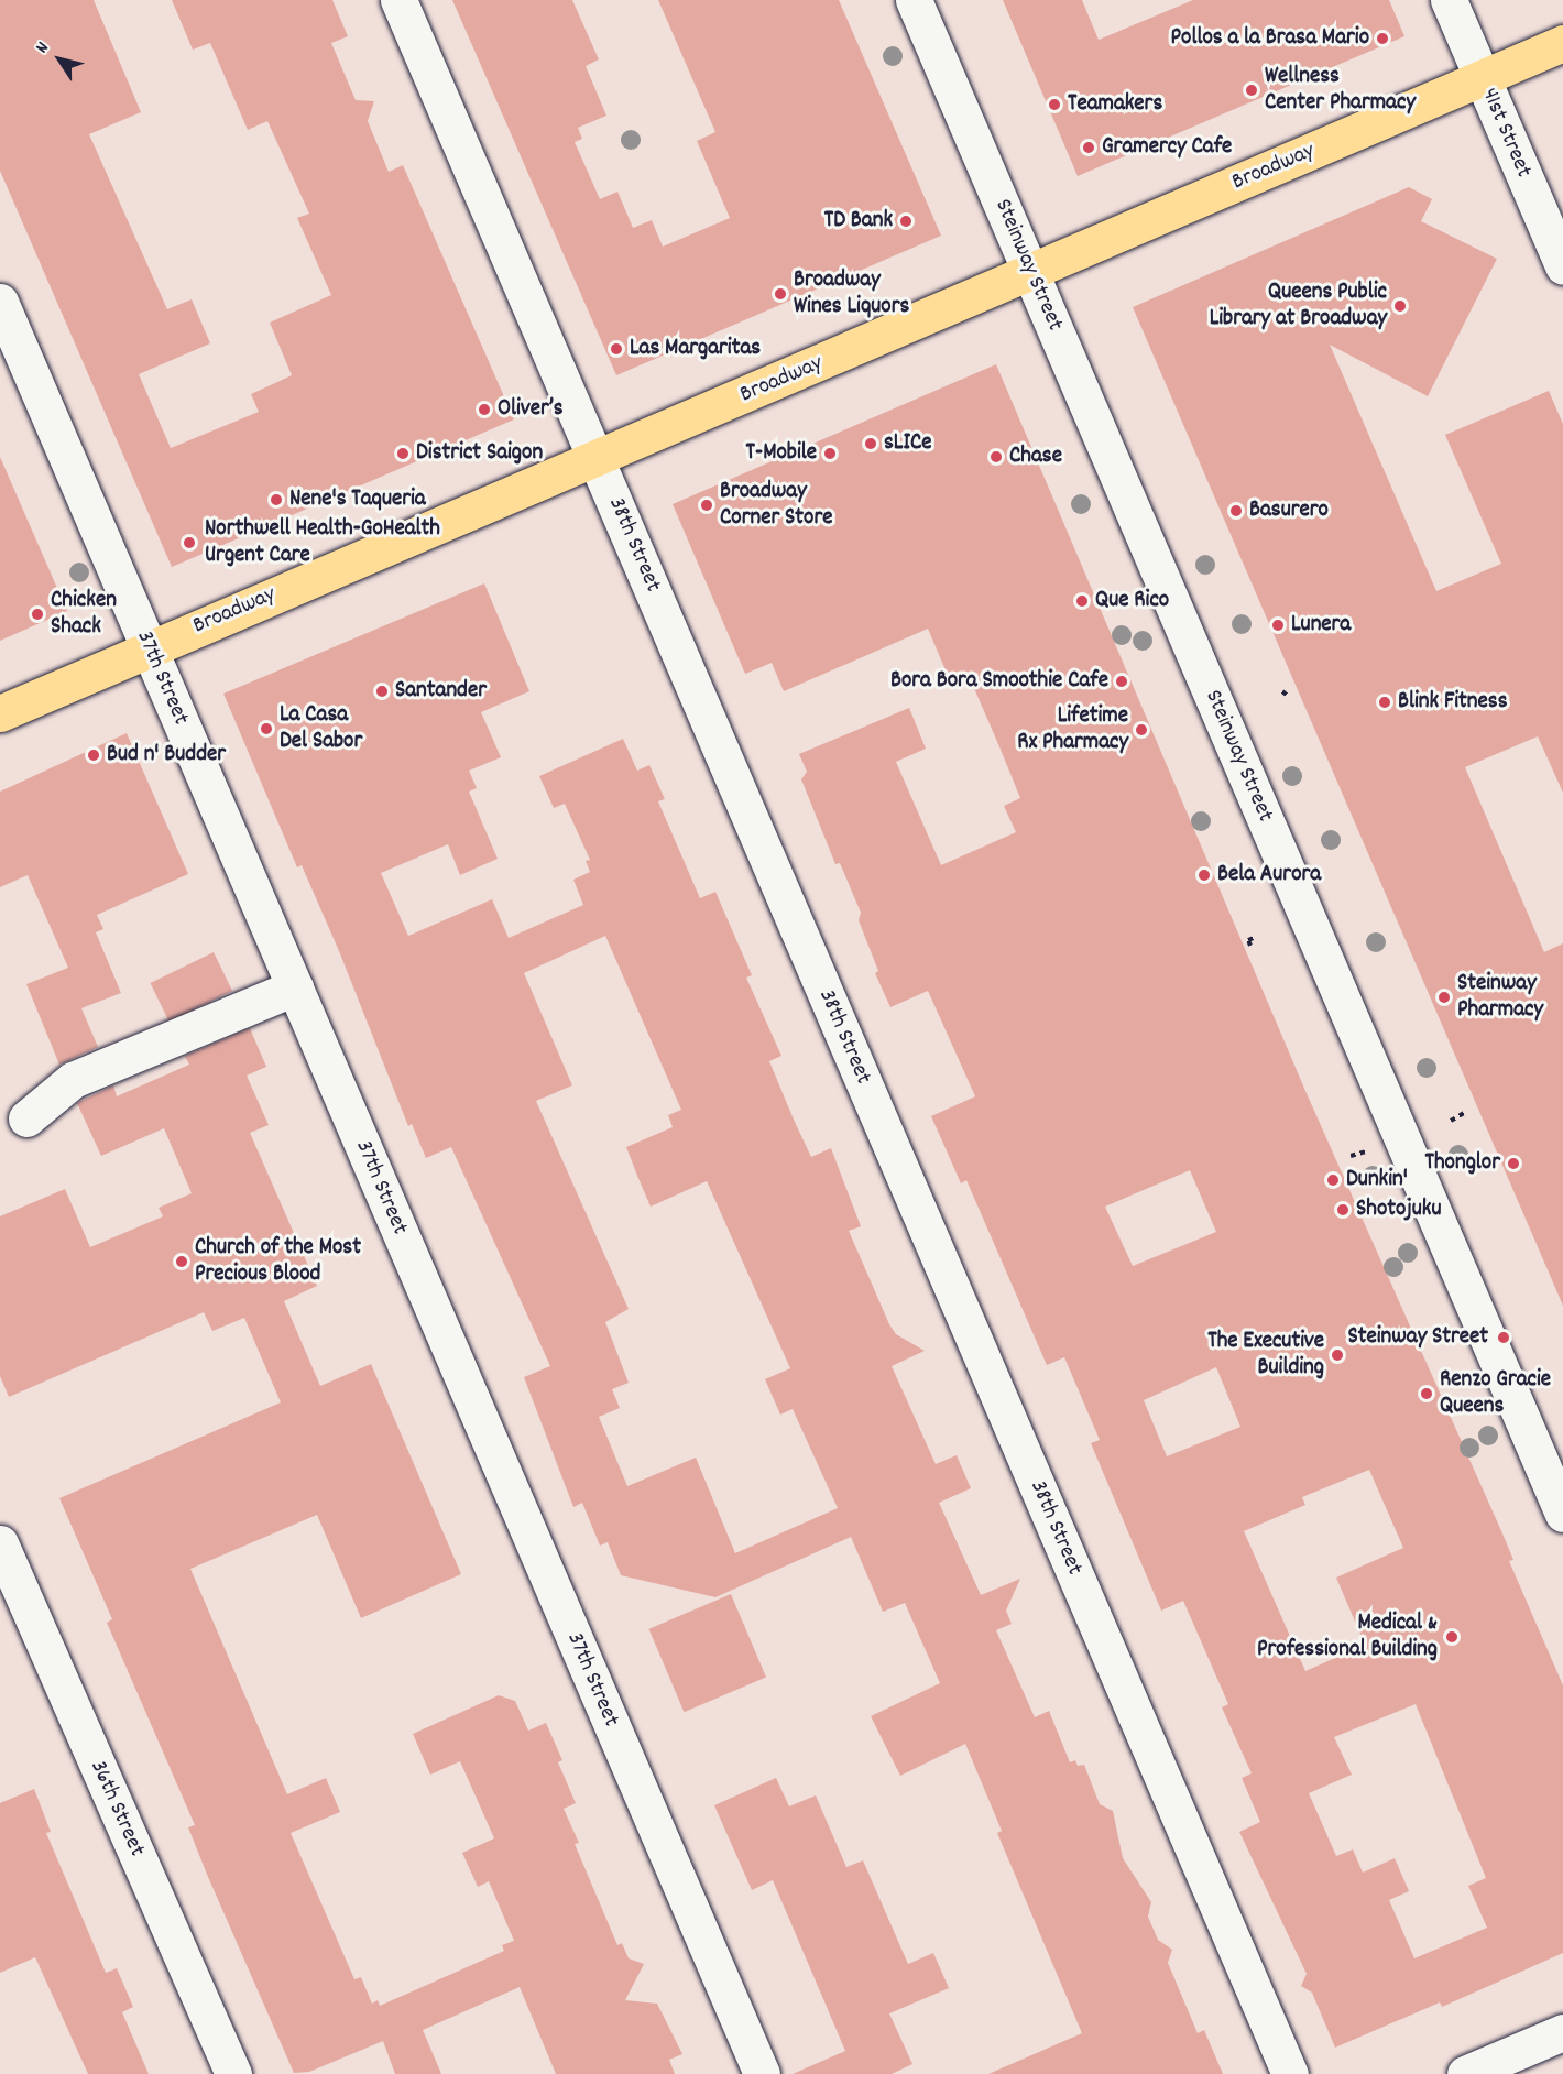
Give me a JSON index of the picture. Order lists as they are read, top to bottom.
{
  "streets": {
    "main road": ["Broadway"],
    "street": [
      "41st Street",
      "Steinway Street",
      "38th Street",
      "37th Street",
      "36th Street"
    ]
  },
  "crossings": [
    ["41st Street", "Broadway"],
    ["Broadway", "Steinway Street"],
    ["Broadway", "38th Street"],
    ["Broadway", "37th Street"]
  ],
  "places": [
    "Pollos a la Brasa Mario",
    "Wellness Center Pharmacy",
    "Teamakers",
    "Gramercy Cafe",
    "TD Bank",
    "Broadway Wines Liquors",
    "Queens Public Library at Broadway",
    "Las Margaritas",
    "Oliver’s",
    "sLICe",
    "District Saigon",
    "T-Mobile",
    "Chase",
    "Nene's Taqueria",
    "Broadway Corner Store",
    "Basurero",
    "Northwell Health-GoHealth Urgent Care",
    "Que Rico",
    "Chicken Shack",
    "Lunera",
    "Bora Bora Smoothie Cafe",
    "Santander",
    "Blink Fitness",
    "La Casa Del Sabor",
    "Lifetime Rx Pharmacy",
    "Bud n' Budder",
    "Bela Aurora",
    "Steinway Pharmacy",
    "Thonglor",
    "Dunkin'",
    "Shotojuku",
    "Church of the Most Precious Blood",
    "Steinway Street",
    "The Executive Building",
    "Renzo Gracie Queens",
    "Medical & Professional Building"
  ],
  "north": "top left"
}
